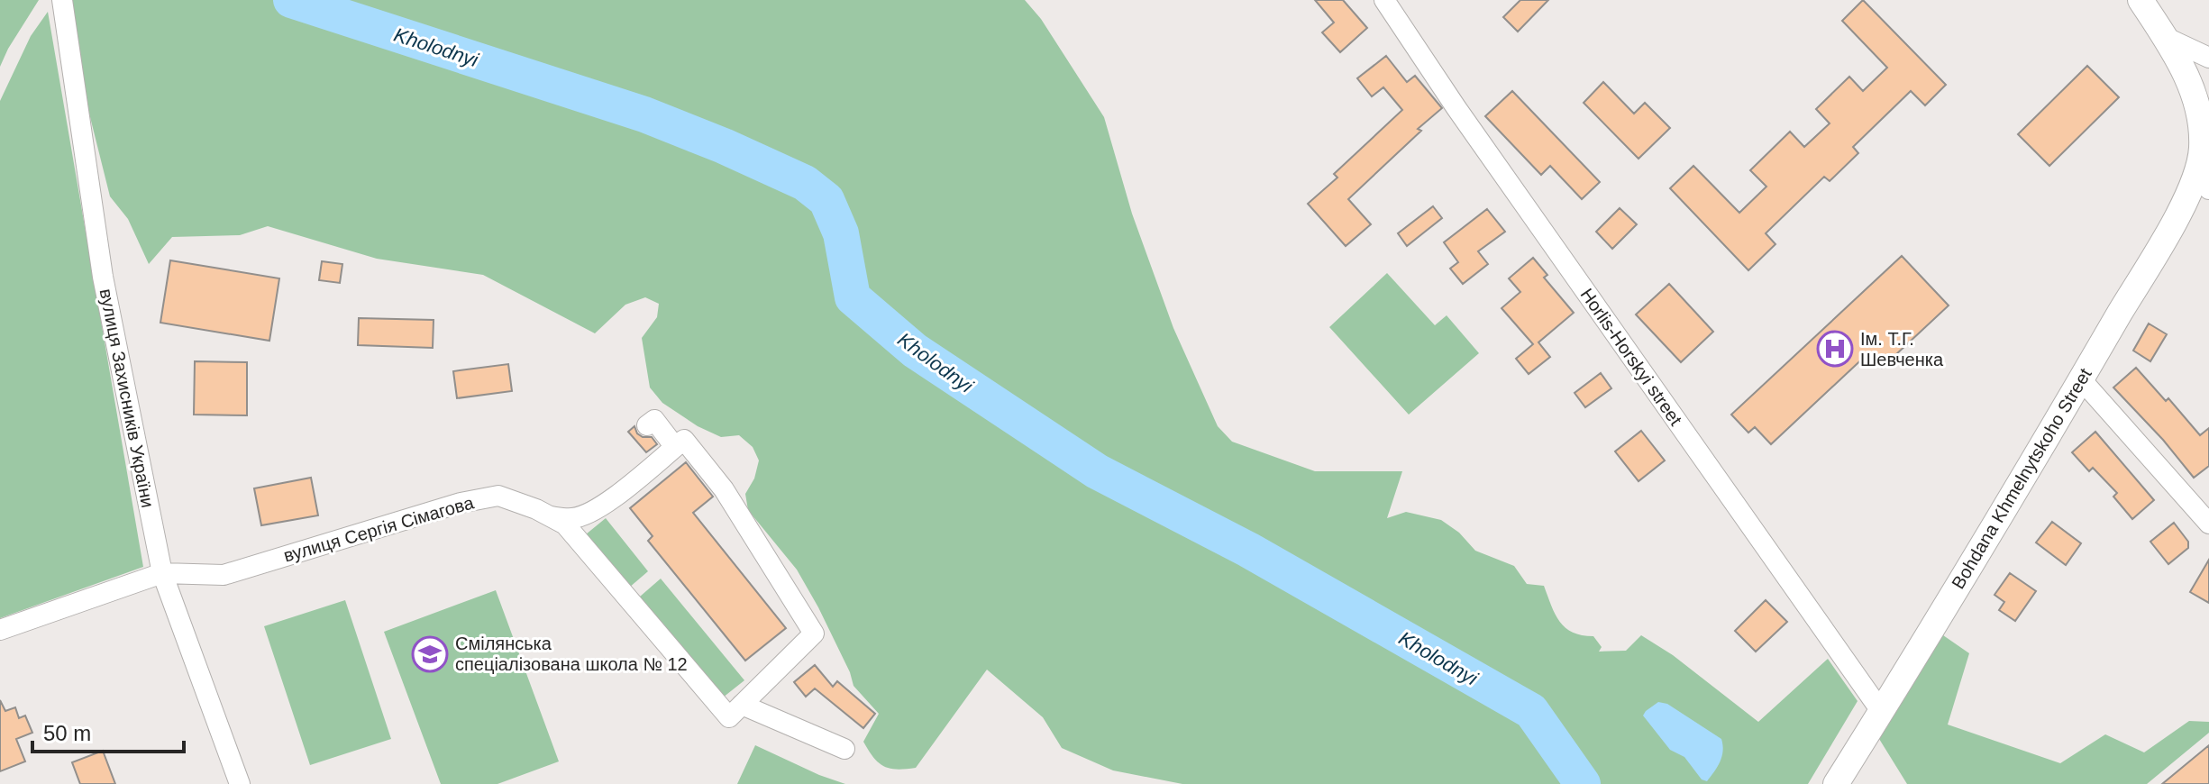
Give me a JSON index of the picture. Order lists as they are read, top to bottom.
{
  "streets": {
    "main road": ["Bohdana Khmelnytskoho Street"],
    "street": ["Horlis-Horskyi street", "вулиця Захисників України", "вулиця Сергія Сімагова"]
  },
  "crossings": [
    ["Horlis-Horskyi street", "Bohdana Khmelnytskoho Street"],
    ["вулиця Захисників України", "вулиця Сергія Сімагова"]
  ],
  "water": ["Kholodnyi"],
  "places": {
    "hospital": ["Ім. Т.Г. Шевченка"],
    "school or university": ["Смілянська спеціалізована школа № 12"]
  },
  "scale_bar": "50 m"
}
